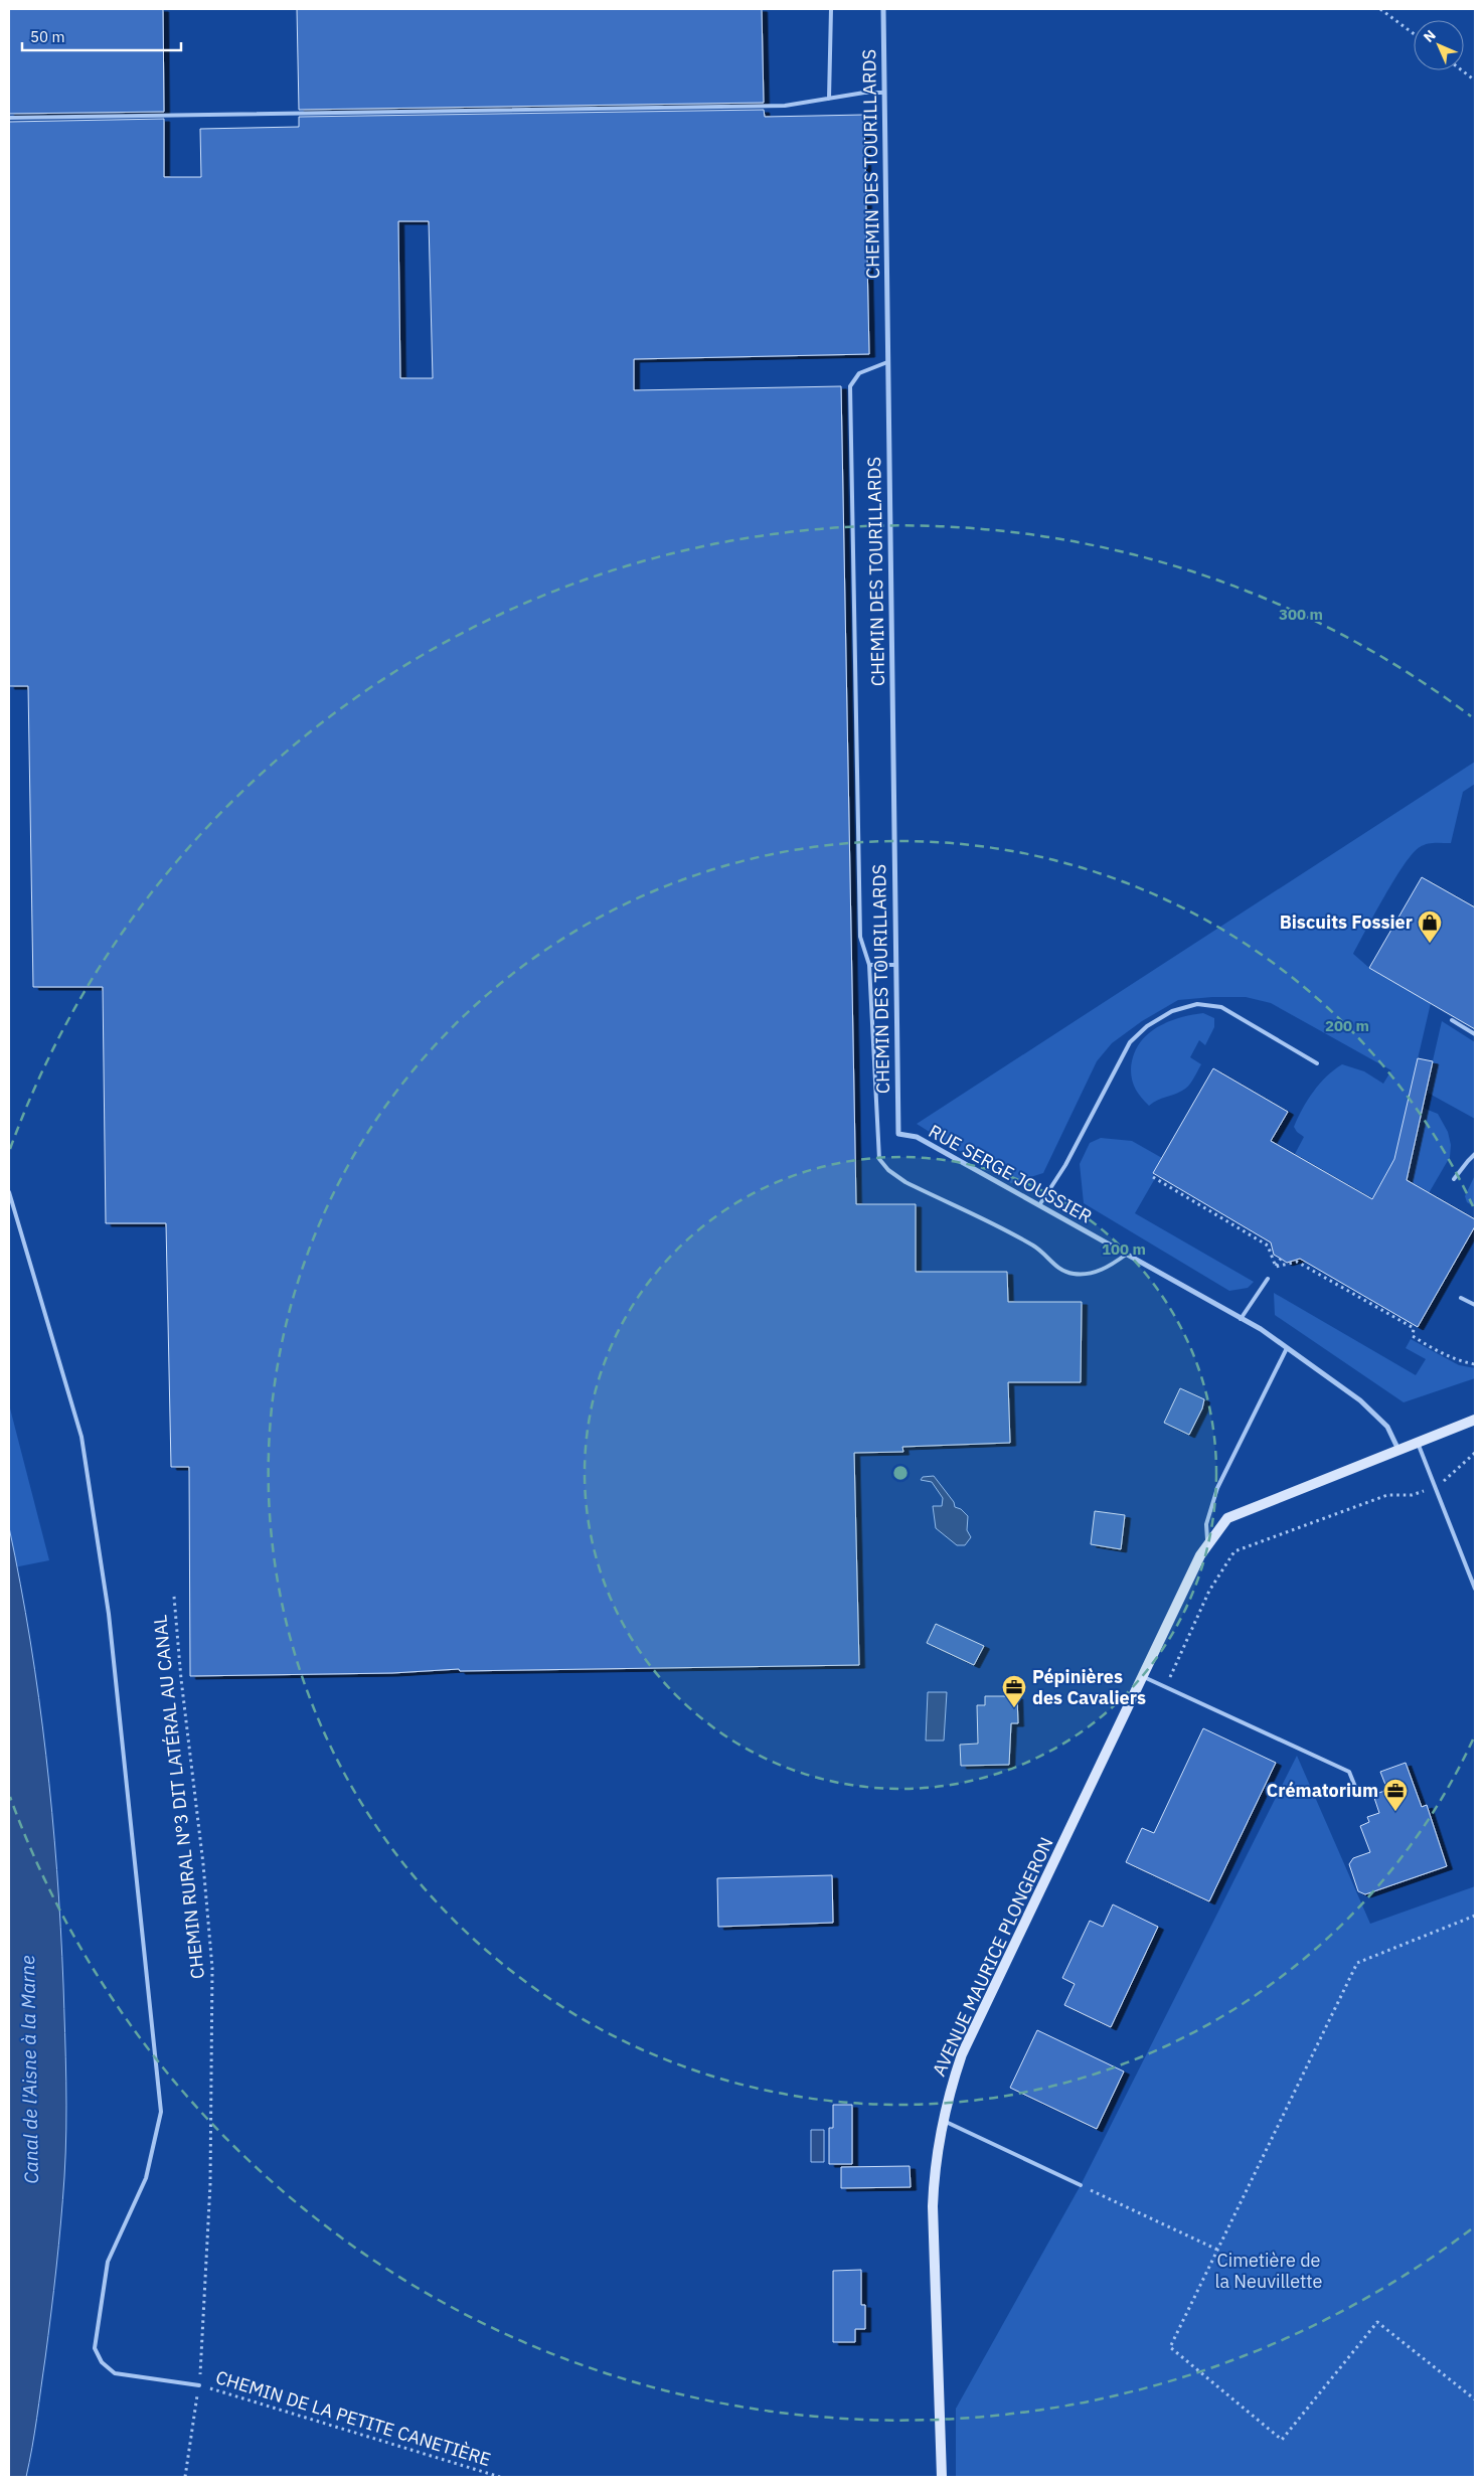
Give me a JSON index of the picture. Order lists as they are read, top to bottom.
{
  "streets": {
    "street": ["CHEMIN DES TOURILLARDS", "RUE SERGE JOUSSIER", "AVENUE MAURICE PLONGERON"],
    "path": ["CHEMIN RURAL N°3 DIT LATÉRAL AU CANAL", "CHEMIN DE LA PETITE CANETIÈRE"]
  },
  "crossings": [
    ["CHEMIN DES TOURILLARDS", "RUE SERGE JOUSSIER"],
    ["RUE SERGE JOUSSIER", "AVENUE MAURICE PLONGERON"],
    ["CHEMIN RURAL N°3 DIT LATÉRAL AU CANAL", "CHEMIN DE LA PETITE CANETIÈRE"]
  ],
  "water": ["Canal de l'Aisne à la Marne"],
  "parks": ["Cimetière de la Neuvillette"],
  "places": {
    "shop": ["Biscuits Fossier"],
    "office": ["Pépinières des Cavaliers", "Crématorium"]
  },
  "scale_bar": "50 m",
  "north": "top left",
  "rings": ["300 m", "200 m", "100 m"]
}
